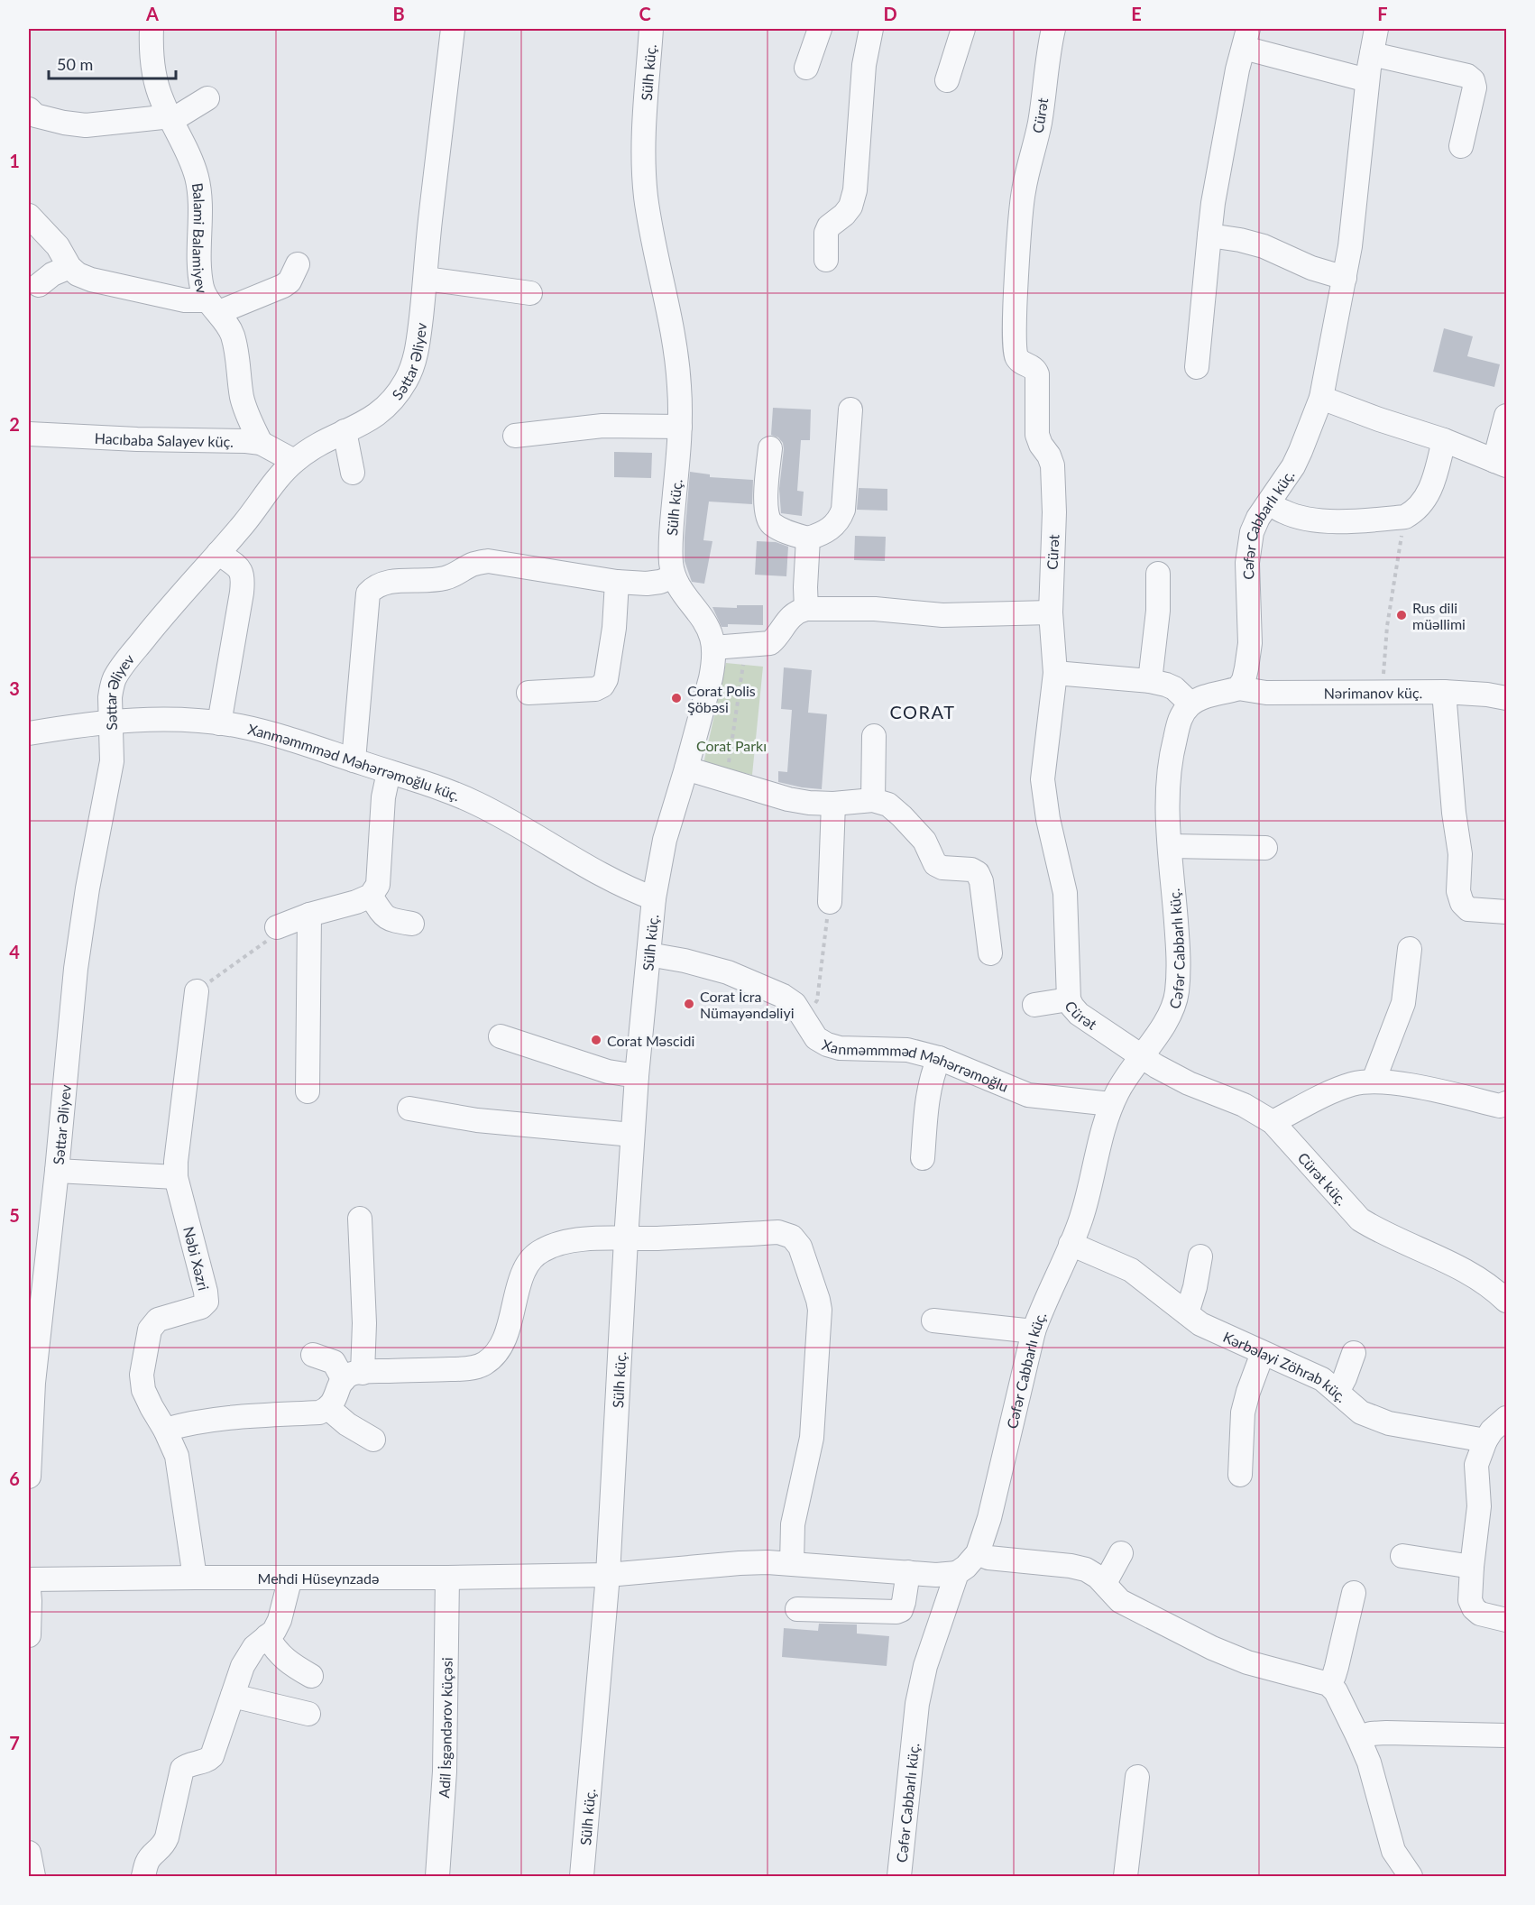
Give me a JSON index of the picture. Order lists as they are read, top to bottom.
{
  "streets": {
    "street": [
      "Sülh küç.",
      "Cürət",
      "Balami Balamiyev",
      "Səttar Əliyev",
      "Hacıbaba Salayev küç.",
      "Cəfər Cabbarlı küç.",
      "Nərimanov küç.",
      "Xanməmmməd Məhərrəmoğlu küç.",
      "Xanməmmməd Məhərrəmoğlu",
      "Cürət küç.",
      "Nəbi Xəzri",
      "Kərbəlayi Zöhrab küç.",
      "Mehdi Hüseynzadə",
      "Adil İsgəndərov küçəsi"
    ]
  },
  "crossings": [
    ["Sülh küç.", "Xanməmmməd Məhərrəmoğlu küç."],
    ["Sülh küç.", "Xanməmmməd Məhərrəmoğlu"],
    ["Sülh küç.", "Mehdi Hüseynzadə"],
    ["Cürət", "Cəfər Cabbarlı küç."],
    ["Cürət", "Cürət küç."],
    ["Balami Balamiyev", "Hacıbaba Salayev küç."],
    ["Səttar Əliyev", "Hacıbaba Salayev küç."],
    ["Səttar Əliyev", "Xanməmmməd Məhərrəmoğlu küç."],
    ["Cəfər Cabbarlı küç.", "Nərimanov küç."],
    ["Cəfər Cabbarlı küç.", "Xanməmmməd Məhərrəmoğlu"],
    ["Cəfər Cabbarlı küç.", "Cürət küç."],
    ["Cəfər Cabbarlı küç.", "Kərbəlayi Zöhrab küç."],
    ["Cəfər Cabbarlı küç.", "Mehdi Hüseynzadə"],
    ["Nəbi Xəzri", "Mehdi Hüseynzadə"],
    ["Mehdi Hüseynzadə", "Adil İsgəndərov küçəsi"]
  ],
  "districts": ["CORAT"],
  "parks": ["Corat Parkı"],
  "places": [
    "Rus dili müəllimi",
    "Corat Polis Şöbəsi",
    "Corat İcra Nümayəndəliyi",
    "Corat Məscidi"
  ],
  "scale_bar": "50 m",
  "grid": {
    "columns": [
      "A",
      "B",
      "C",
      "D",
      "E",
      "F"
    ],
    "rows": [
      "1",
      "2",
      "3",
      "4",
      "5",
      "6",
      "7"
    ]
  }
}
